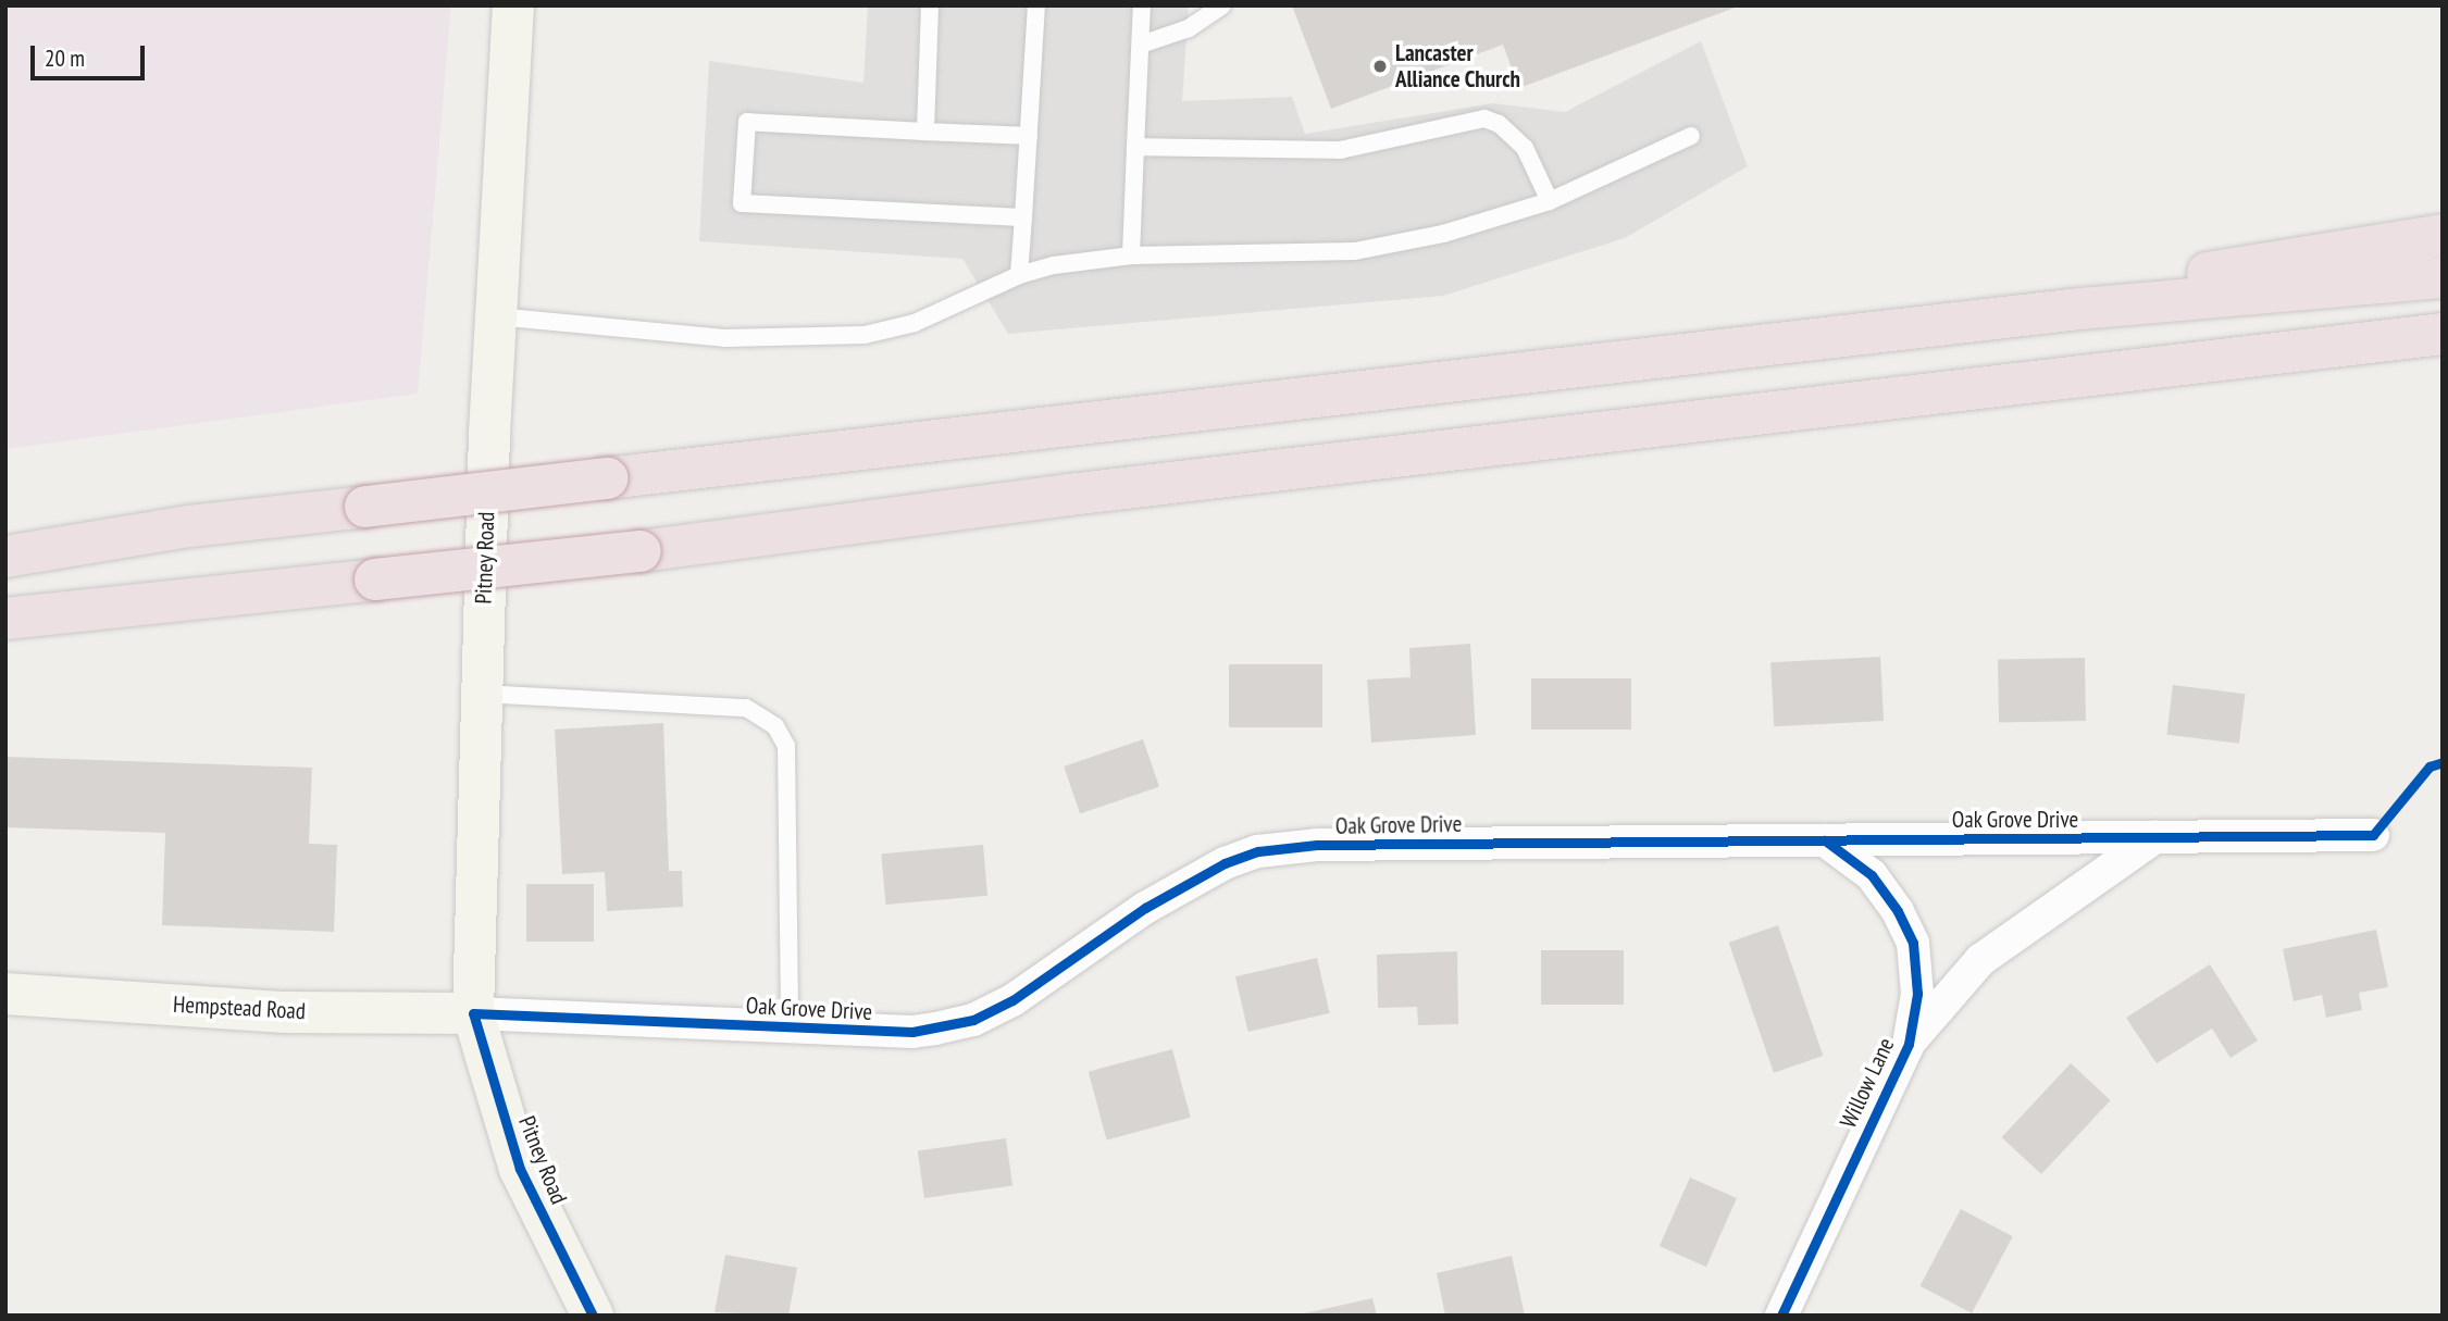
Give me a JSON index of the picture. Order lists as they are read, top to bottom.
{
  "streets": {
    "main road": ["Pitney Road", "Hempstead Road"],
    "street": ["Oak Grove Drive", "Willow Lane"]
  },
  "crossings": [
    ["Pitney Road", "Oak Grove Drive"],
    ["Pitney Road", "Hempstead Road"],
    ["Oak Grove Drive", "Hempstead Road"],
    ["Oak Grove Drive", "Willow Lane"]
  ],
  "places": ["Lancaster Alliance Church"],
  "scale_bar": "20 m"
}
